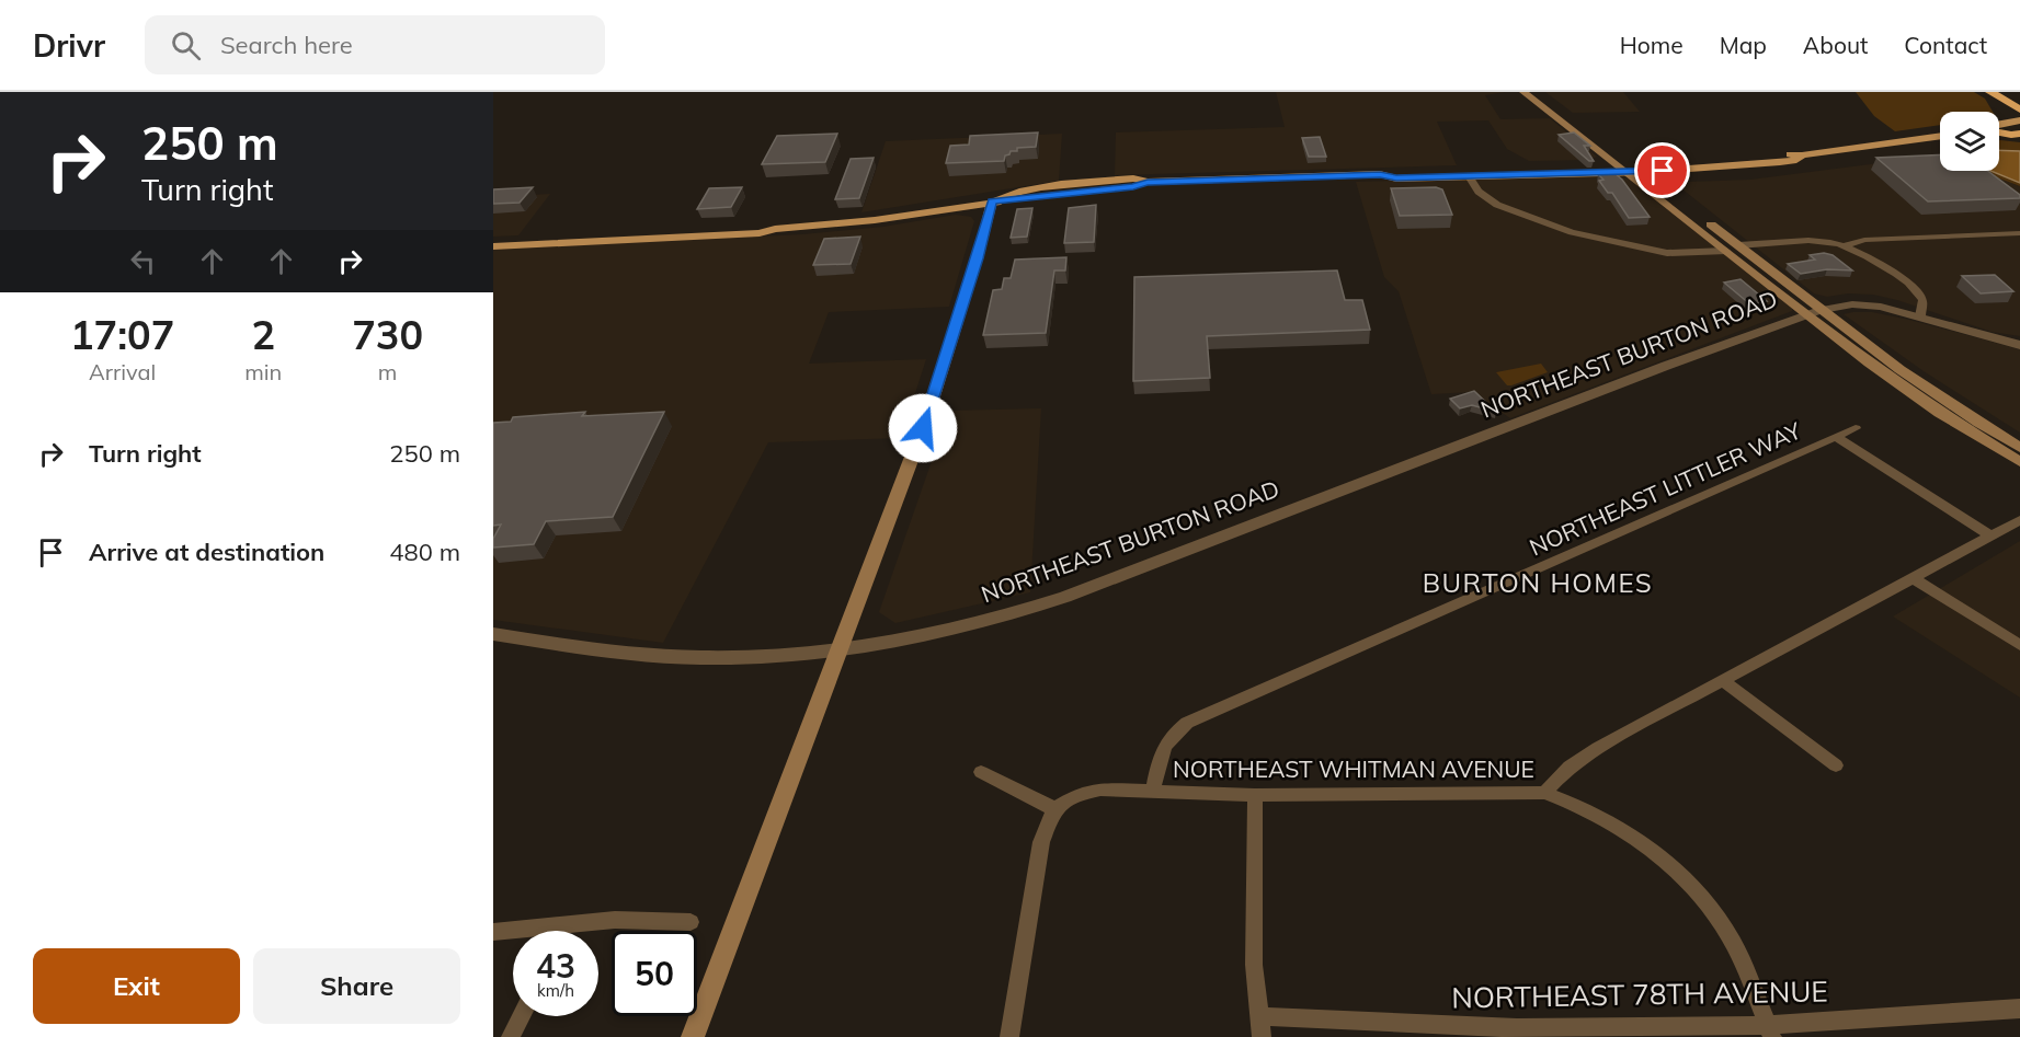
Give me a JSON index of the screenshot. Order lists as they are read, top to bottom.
{
  "streets": {
    "street": [
      "NORTHEAST BURTON ROAD",
      "NORTHEAST LITTLER WAY",
      "NORTHEAST WHITMAN AVENUE",
      "NORTHEAST 78TH AVENUE"
    ]
  },
  "crossings": [
    ["NORTHEAST LITTLER WAY", "NORTHEAST WHITMAN AVENUE"]
  ],
  "districts": ["BURTON HOMES"],
  "page": {
    "header": "Drivr",
    "search": "Search here",
    "nav": [
      "Home",
      "Map",
      "About",
      "Contact"
    ],
    "turn": ["250 m", "Turn right"],
    "eta": [
      "17:07",
      "Arrival",
      "2",
      "min",
      "730",
      "m"
    ],
    "list": [
      {
        "name": "Turn right",
        "value": "250 m"
      },
      {
        "name": "Arrive at destination",
        "value": "480 m"
      }
    ],
    "speed": "43 km/h",
    "limit": "50",
    "buttons": ["Exit", "Share"]
  }
}
